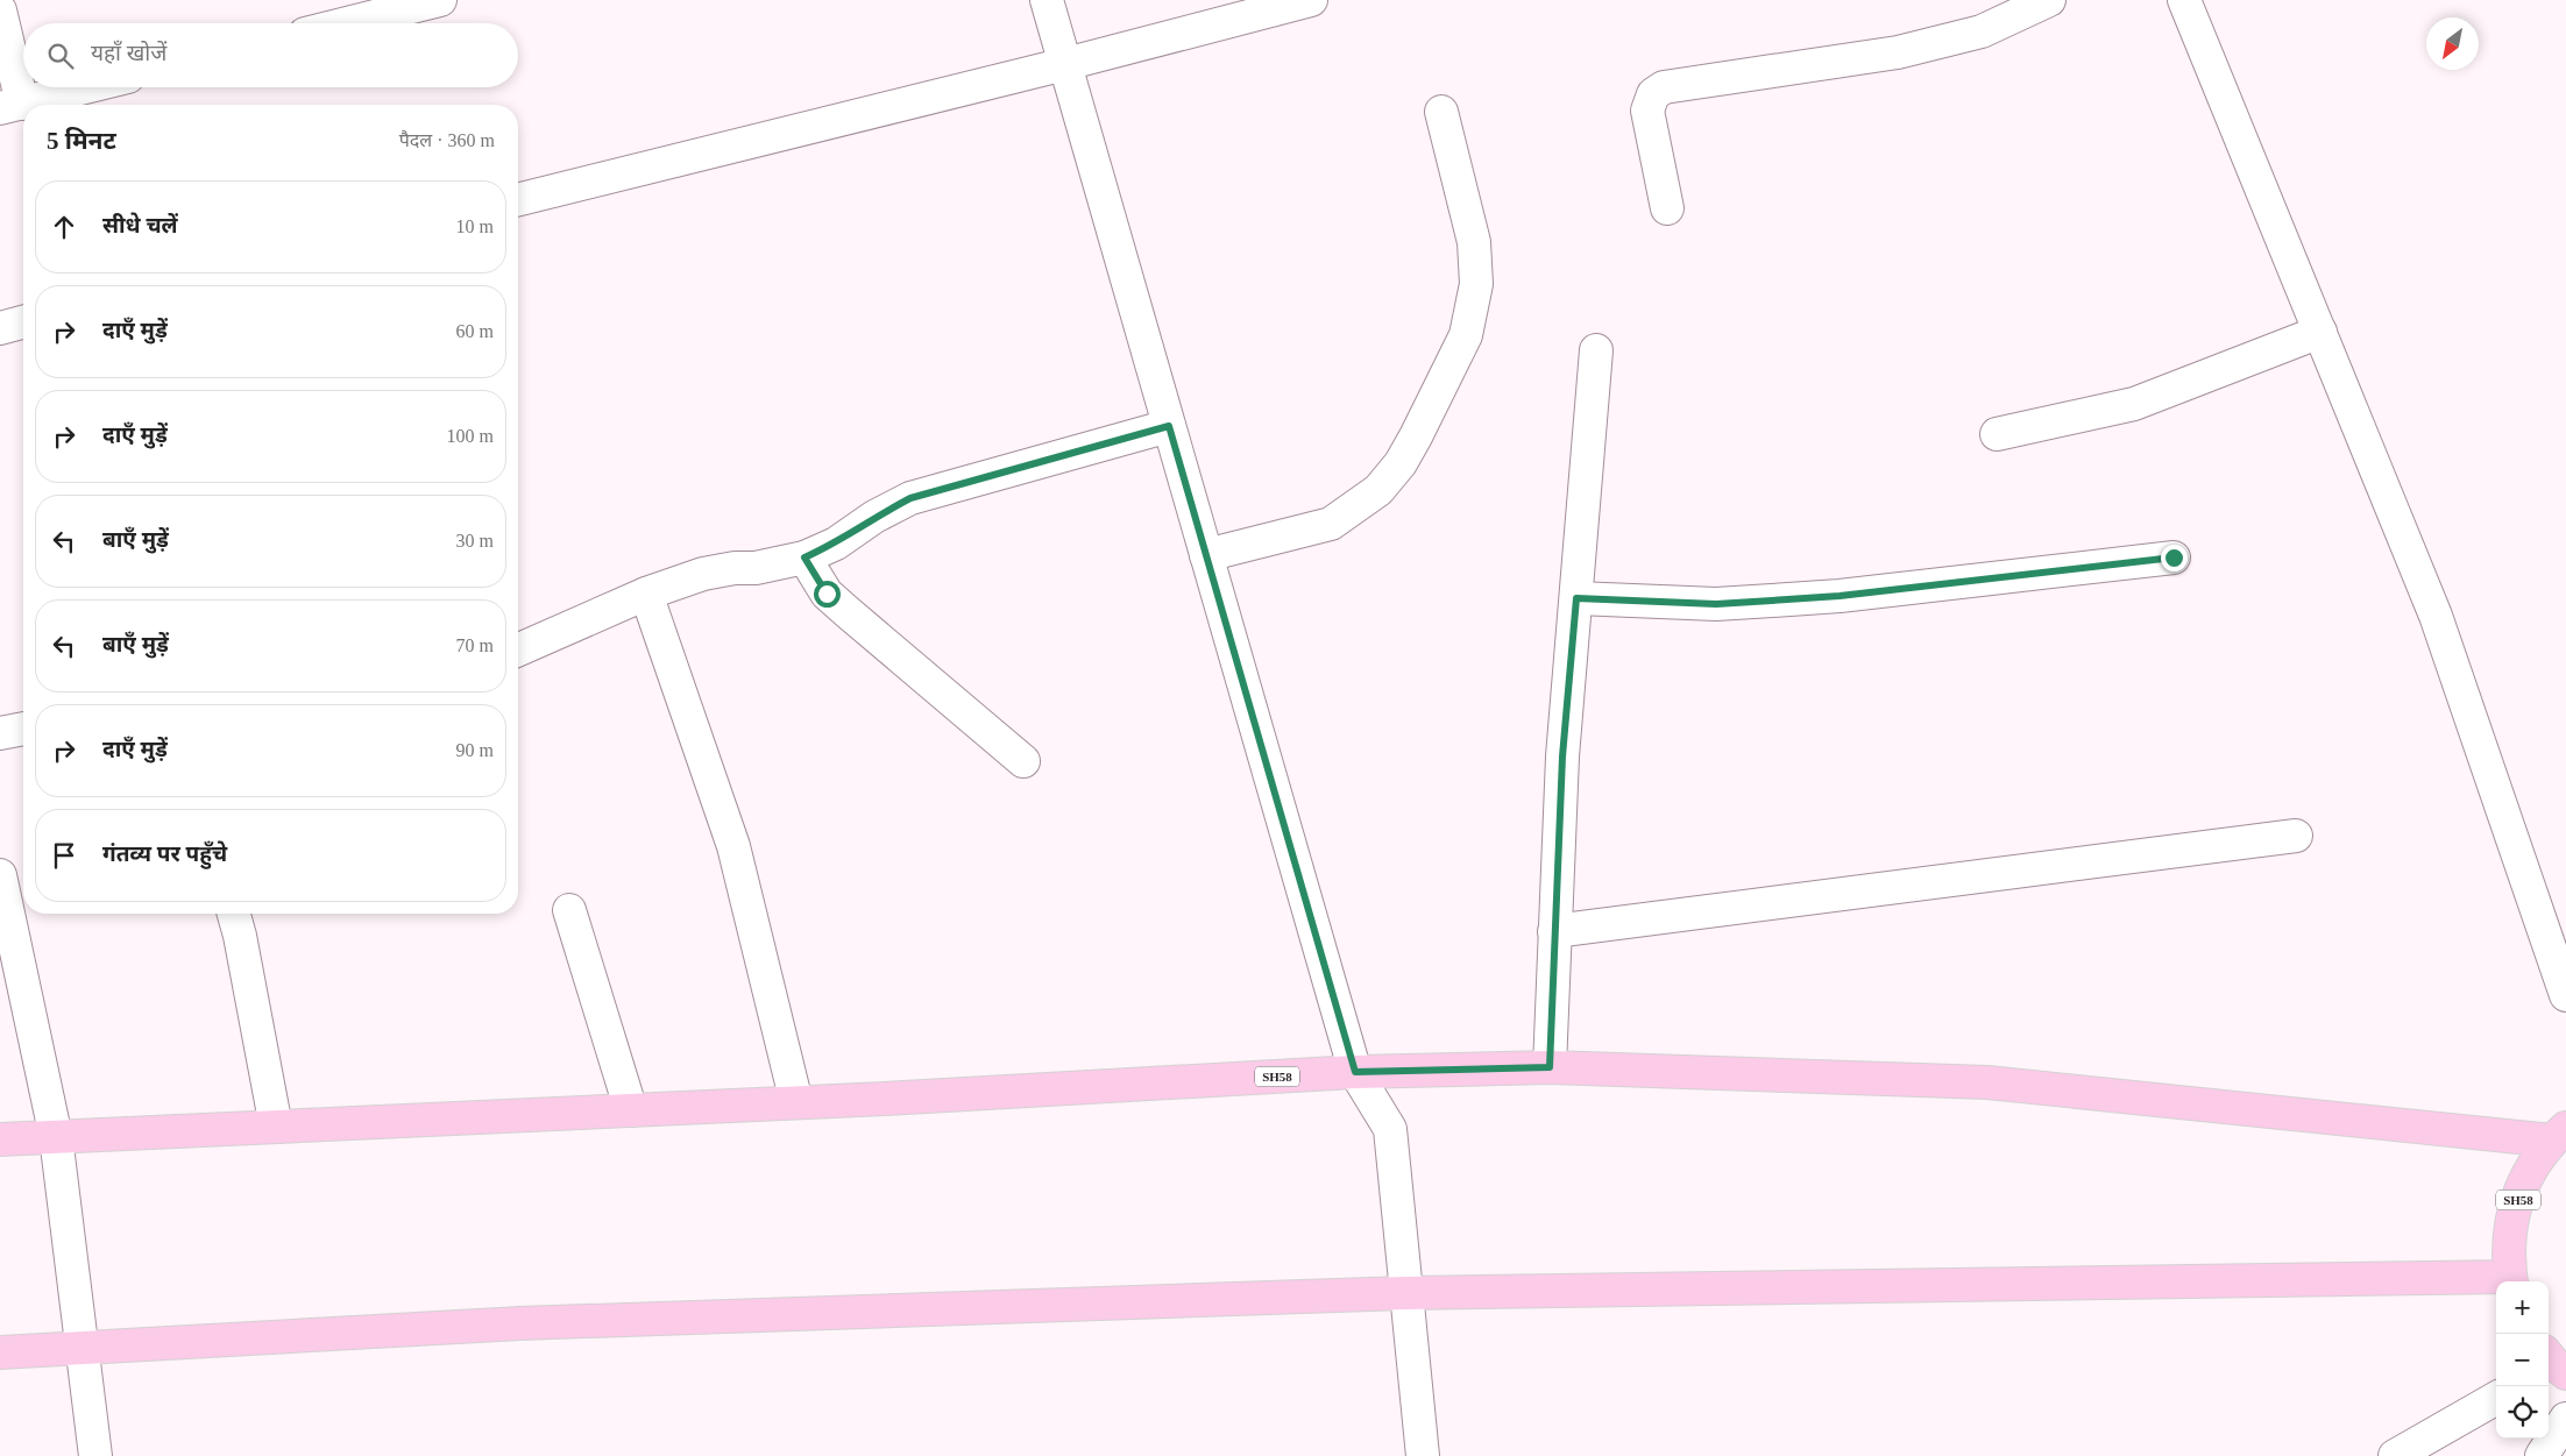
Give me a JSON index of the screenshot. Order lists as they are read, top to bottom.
{
  "streets": {
    "main road": ["SH58"]
  },
  "north": "bottom left",
  "page": {
    "search": "यहाँ खोजें",
    "heading": ["5 मिनट", "पैदल · 360 m"],
    "list": [
      ["सीधे चलें", "10 m"],
      ["दाएँ मुड़ें", "60 m"],
      ["दाएँ मुड़ें", "100 m"],
      ["बाएँ मुड़ें", "30 m"],
      ["बाएँ मुड़ें", "70 m"],
      ["दाएँ मुड़ें", "90 m"],
      "गंतव्य पर पहुँचे"
    ],
    "map_buttons": ["+", "−"]
  }
}
